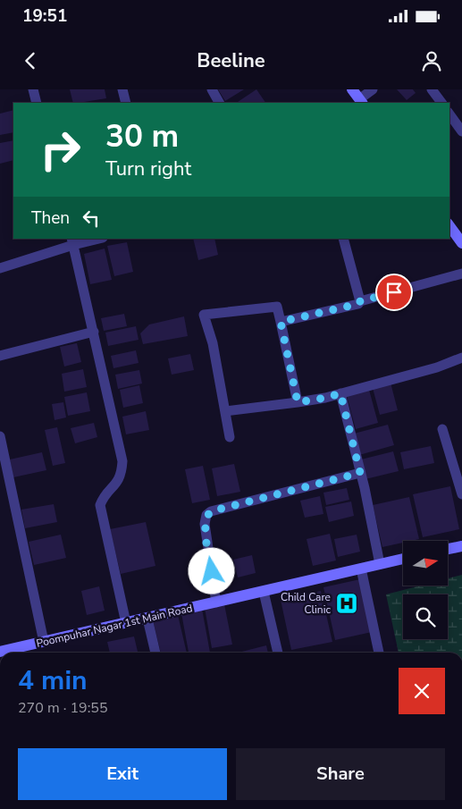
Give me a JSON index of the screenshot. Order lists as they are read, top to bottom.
{
  "streets": {
    "main road": ["Poompuhar Nagar 1st Main Road"]
  },
  "places": {
    "hospital": ["Child Care Clinic"]
  },
  "north": "right",
  "page": {
    "status": "19:51",
    "header": "Beeline",
    "turn": ["30 m", "Turn right"],
    "then": "Then",
    "heading": ["4 min", "270 m · 19:55"],
    "buttons": ["Exit", "Share"]
  }
}
